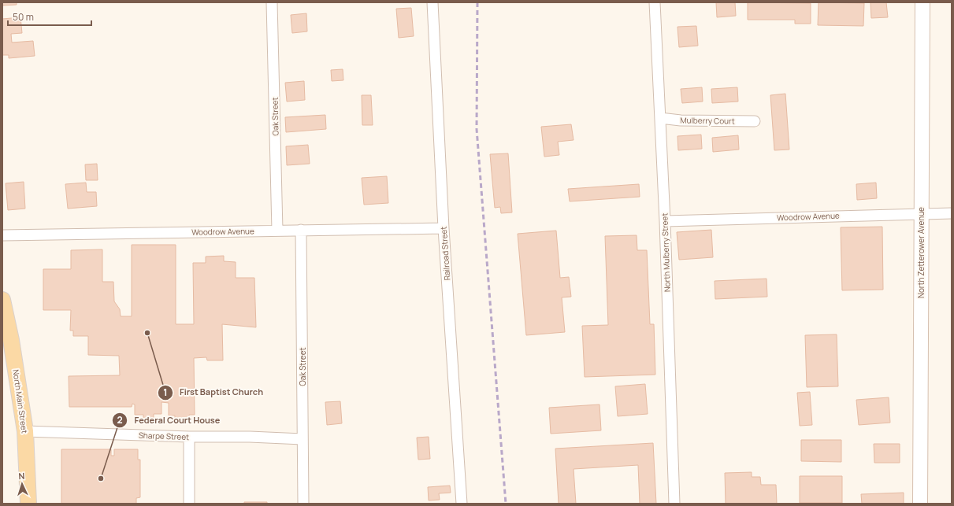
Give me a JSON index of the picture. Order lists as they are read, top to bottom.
{
  "streets": {
    "main road": ["North Main Street"],
    "street": [
      "Oak Street",
      "Mulberry Court",
      "Woodrow Avenue",
      "North Mulberry Street",
      "North Zetterower Avenue",
      "Railroad Street",
      "Sharpe Street"
    ]
  },
  "crossings": [
    ["Oak Street", "Woodrow Avenue"],
    ["Oak Street", "Sharpe Street"],
    ["Mulberry Court", "North Mulberry Street"],
    ["Woodrow Avenue", "North Mulberry Street"],
    ["Woodrow Avenue", "North Zetterower Avenue"],
    ["Woodrow Avenue", "Railroad Street"],
    ["North Main Street", "Sharpe Street"]
  ],
  "places": ["First Baptist Church", "Federal Court House"],
  "scale_bar": "50 m",
  "north": "top"
}
